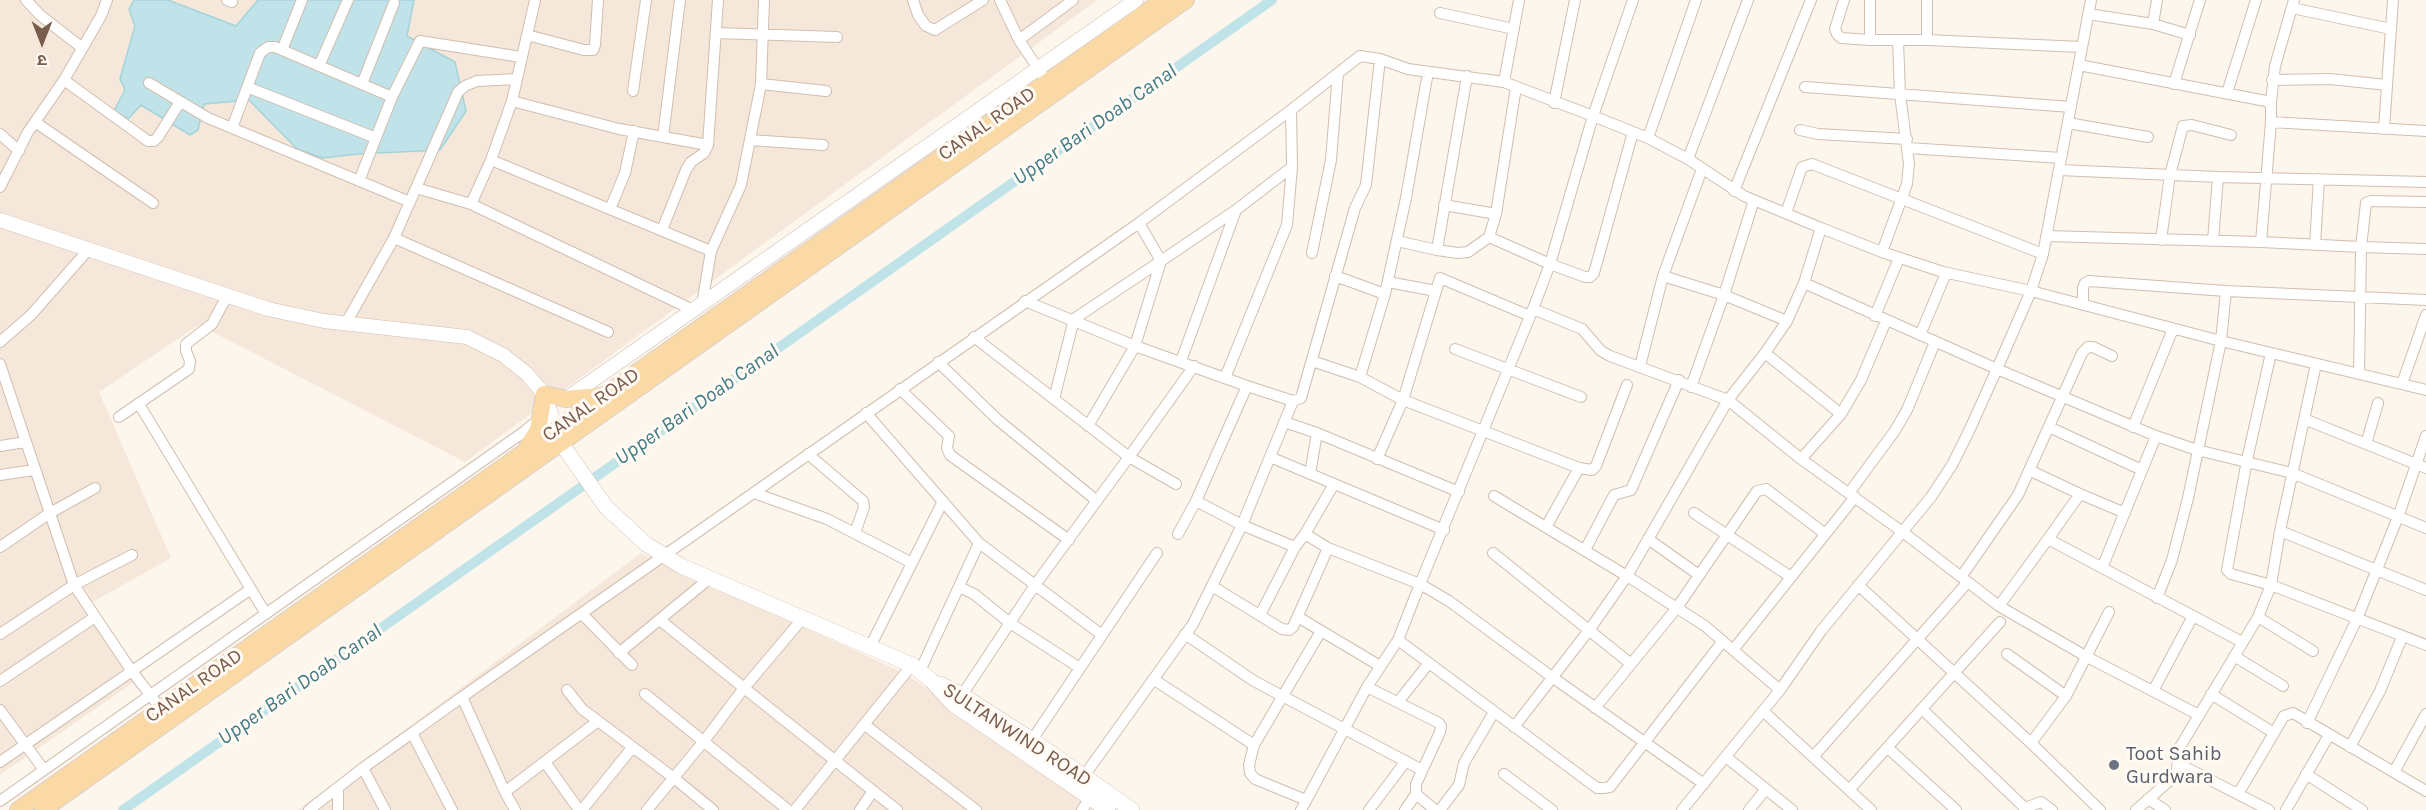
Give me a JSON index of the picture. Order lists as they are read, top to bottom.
{
  "streets": {
    "main road": ["CANAL ROAD", "SULTANWIND ROAD"]
  },
  "crossings": [
    ["CANAL ROAD", "SULTANWIND ROAD"]
  ],
  "water": ["Upper Bari Doab Canal"],
  "places": ["Toot Sahib Gurdwara"],
  "north": "bottom"
}
